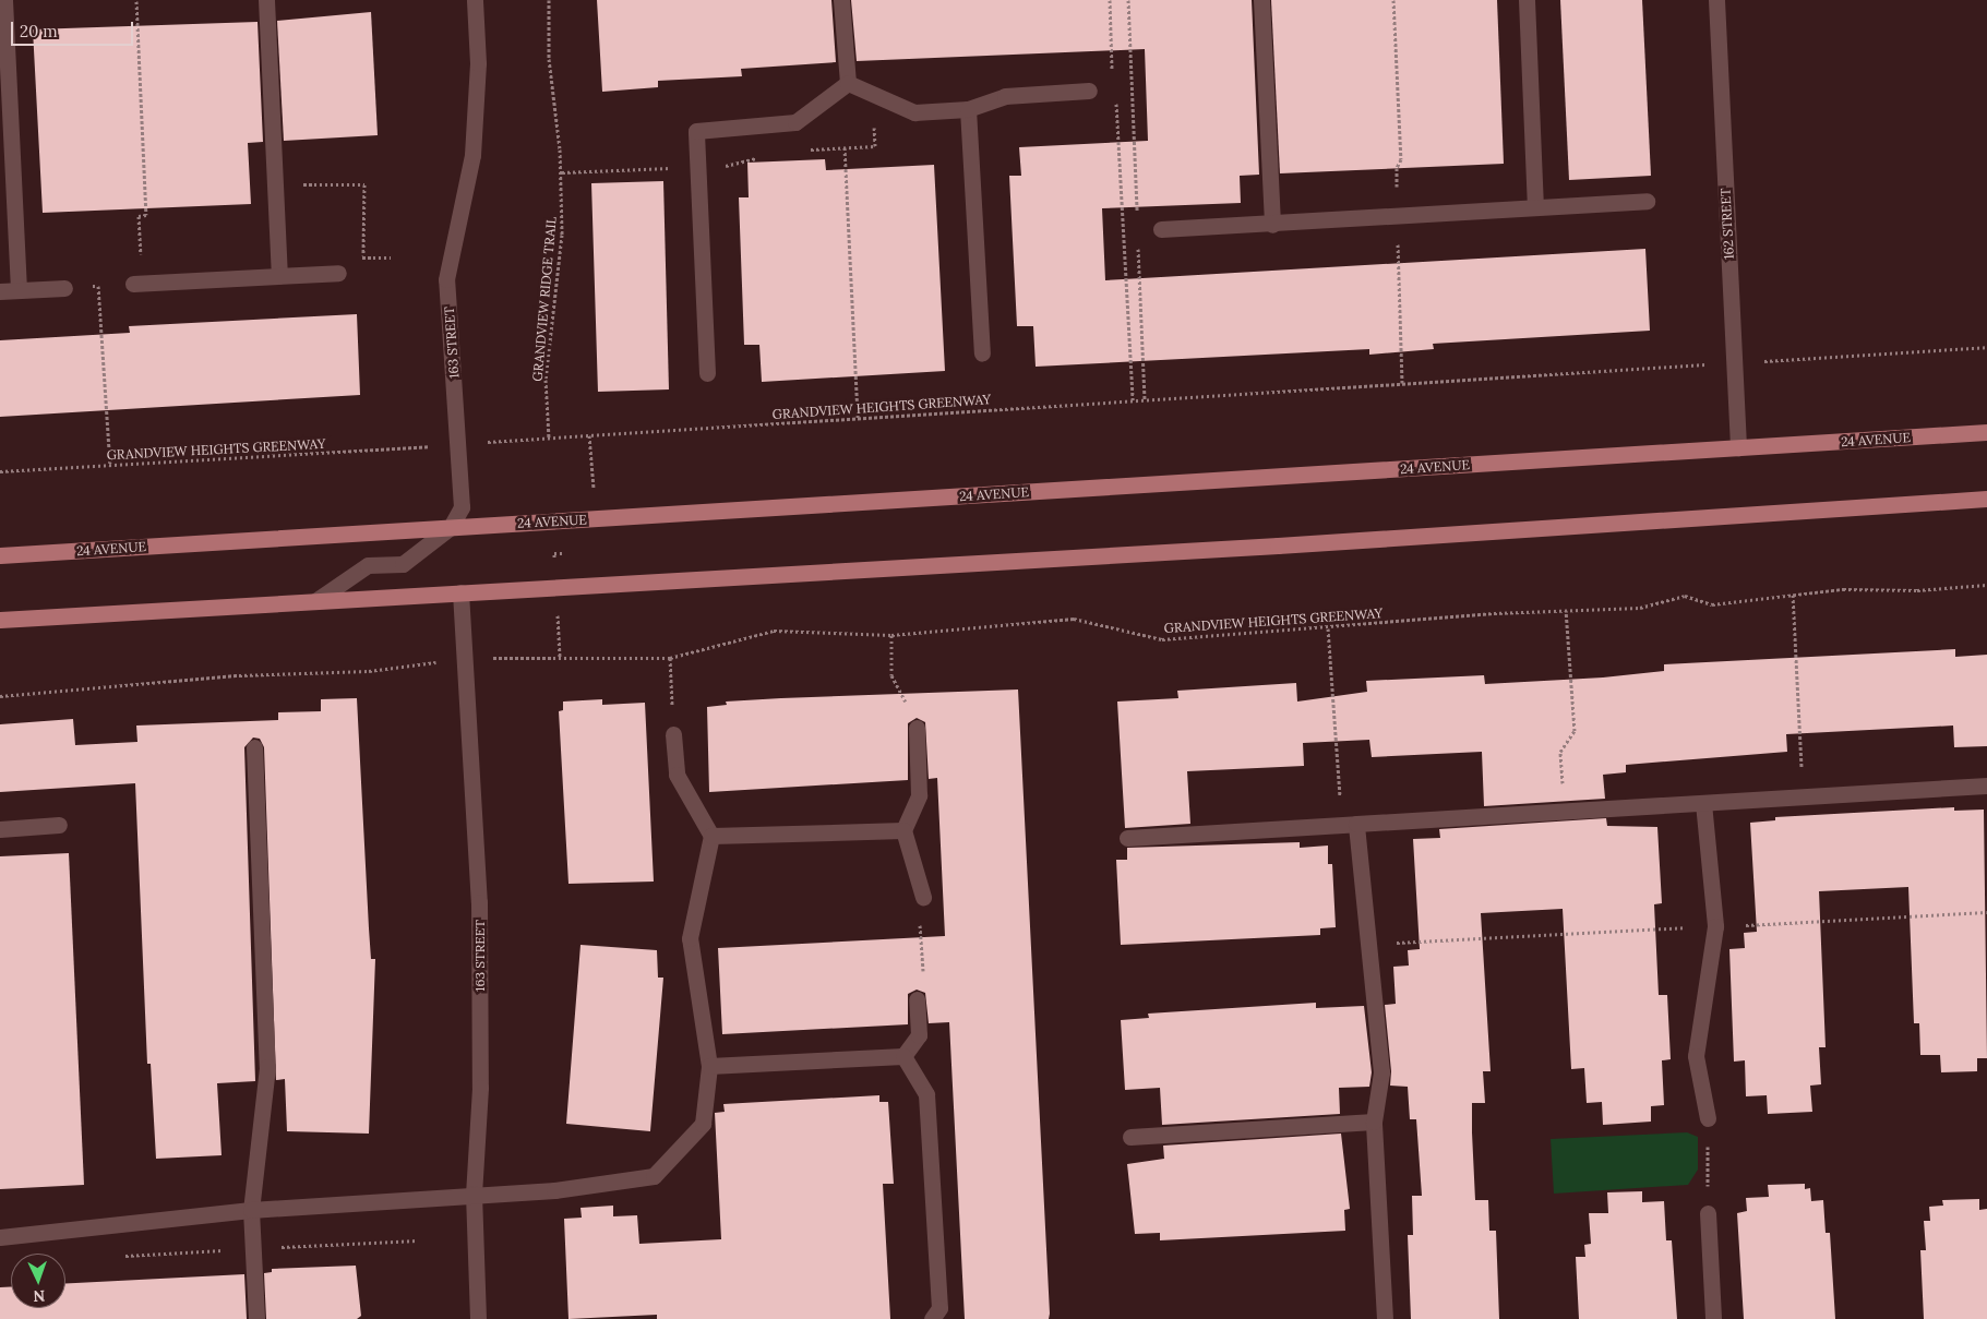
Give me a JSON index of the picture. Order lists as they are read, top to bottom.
{
  "streets": {
    "main road": ["24 AVENUE"],
    "street": ["162 STREET", "163 STREET"],
    "path": ["GRANDVIEW RIDGE TRAIL", "GRANDVIEW HEIGHTS GREENWAY"]
  },
  "crossings": [
    ["162 STREET", "24 AVENUE"],
    ["GRANDVIEW RIDGE TRAIL", "GRANDVIEW HEIGHTS GREENWAY"],
    ["163 STREET", "24 AVENUE"]
  ],
  "scale_bar": "20 m",
  "north": "bottom"
}
